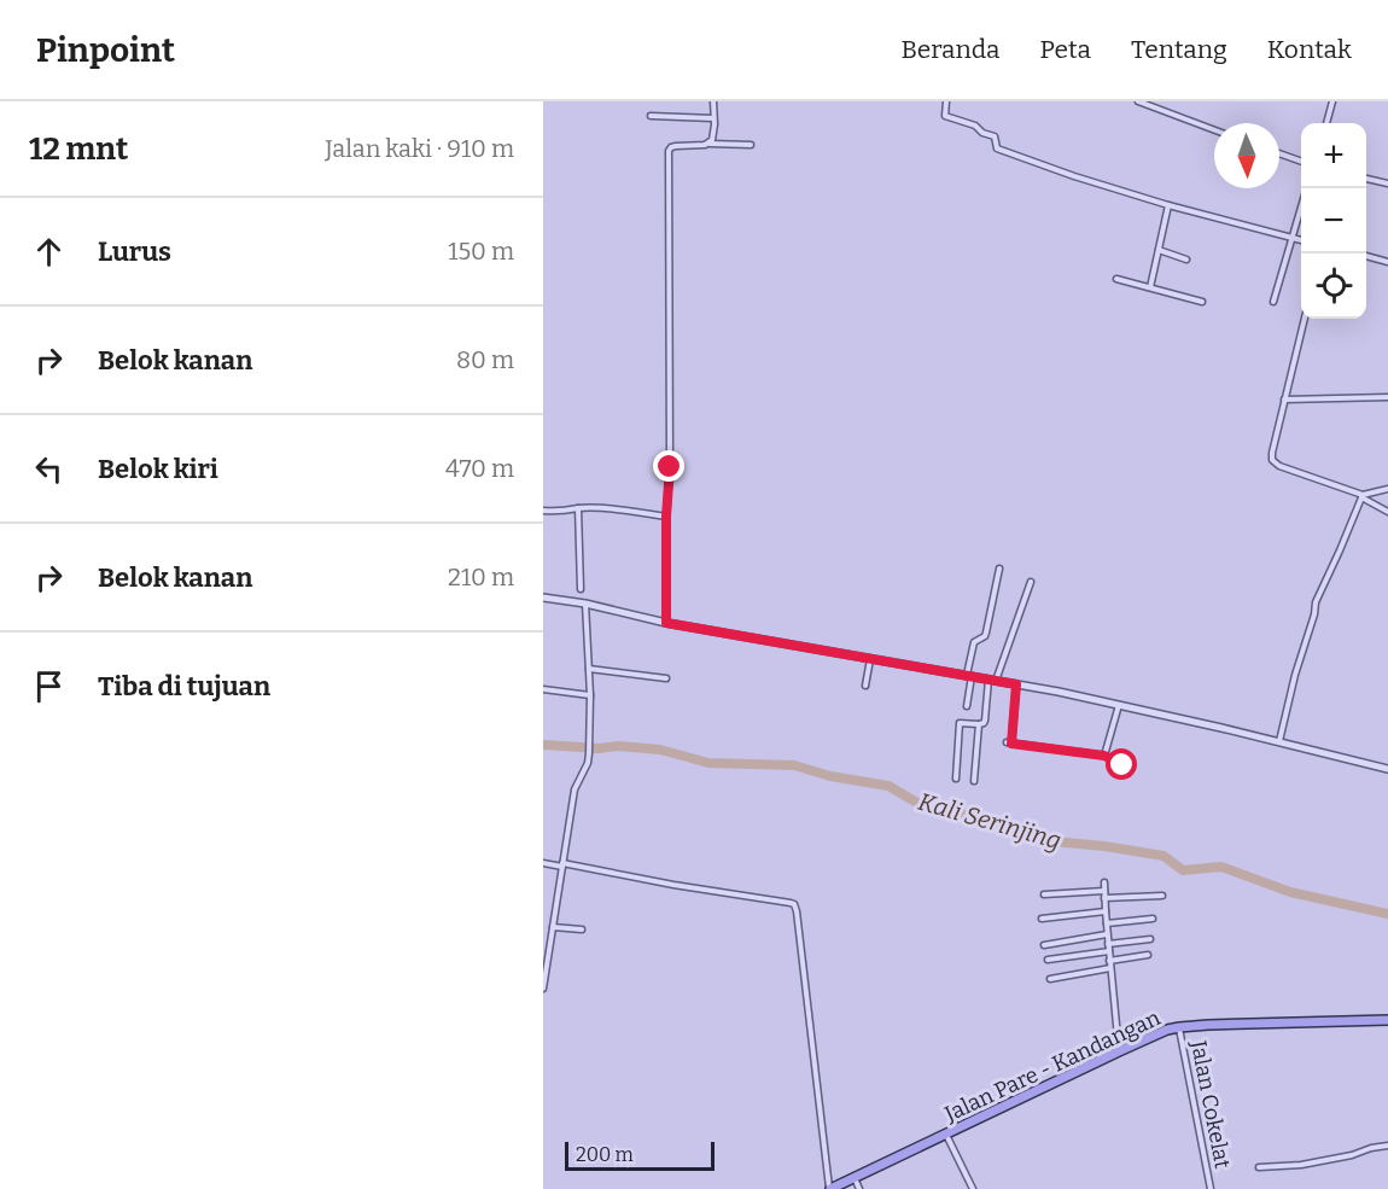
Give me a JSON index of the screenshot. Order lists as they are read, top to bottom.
{
  "streets": {
    "main road": ["Jalan Pare - Kandangan"],
    "street": ["Jalan Cokelat"]
  },
  "crossings": [
    ["Jalan Pare - Kandangan", "Jalan Cokelat"]
  ],
  "water": ["Kali Serinjing"],
  "scale_bar": "200 m",
  "north": "bottom",
  "page": {
    "header": "Pinpoint",
    "nav": [
      "Beranda",
      "Peta",
      "Tentang",
      "Kontak"
    ],
    "heading": ["12 mnt", "Jalan kaki · 910 m"],
    "map_buttons": ["+", "−"],
    "list": [
      ["Lurus", "150 m"],
      ["Belok kanan", "80 m"],
      ["Belok kiri", "470 m"],
      ["Belok kanan", "210 m"],
      "Tiba di tujuan"
    ],
    "scale": "200 m"
  }
}
